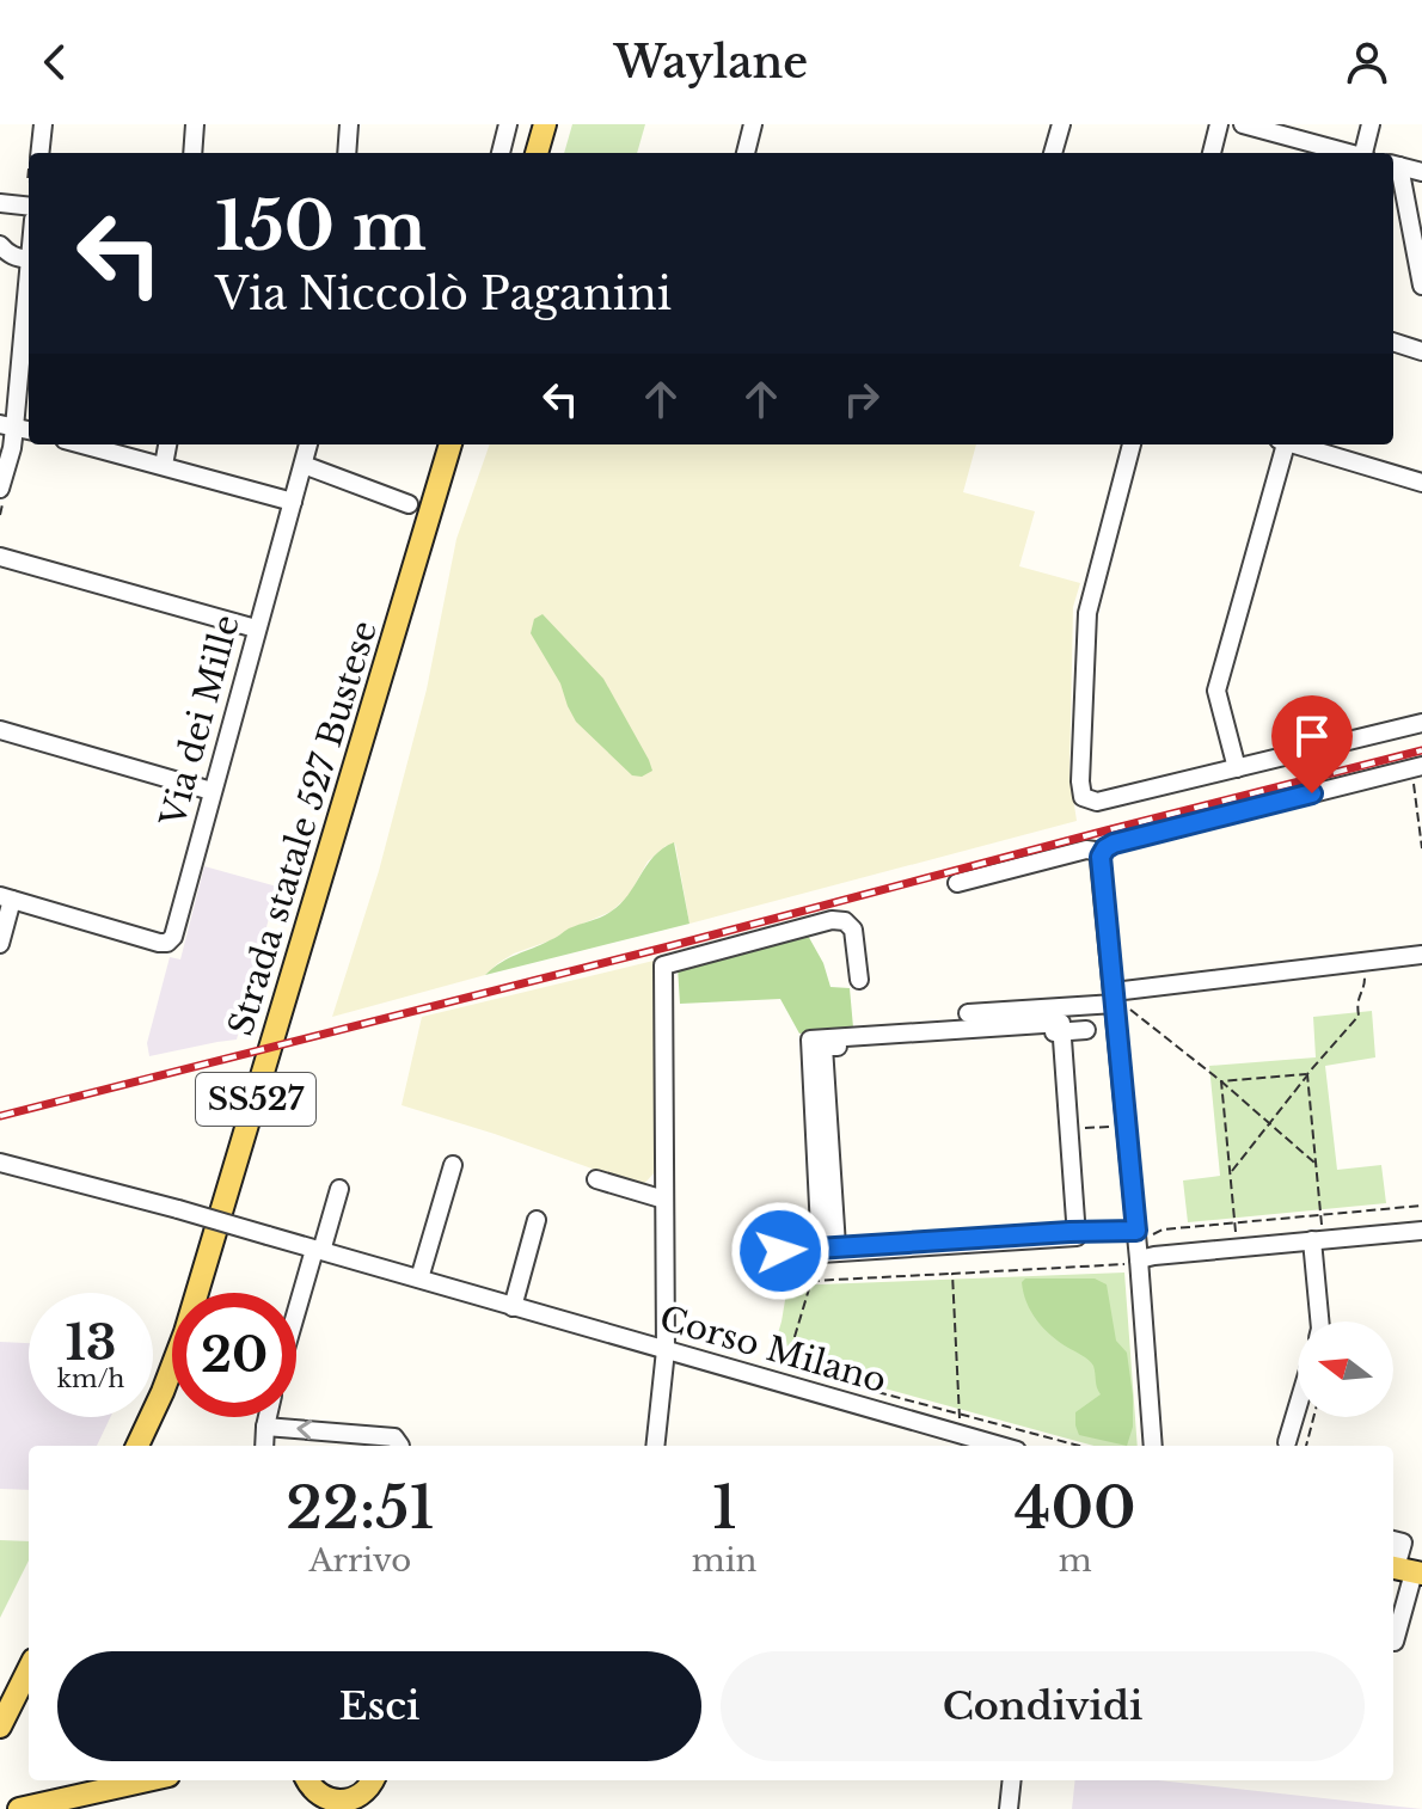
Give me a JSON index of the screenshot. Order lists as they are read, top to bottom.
{
  "streets": {
    "main road": ["Strada statale 527 Bustese", "SS527"],
    "street": ["Via dei Mille", "Corso Milano"]
  },
  "north": "left",
  "page": {
    "header": "Waylane",
    "turn": ["150 m", "Via Niccolò Paganini"],
    "speed": "13 km/h",
    "limit": "20",
    "eta": [
      "22:51",
      "Arrivo",
      "1",
      "min",
      "400",
      "m"
    ],
    "buttons": ["Esci", "Condividi"]
  }
}
